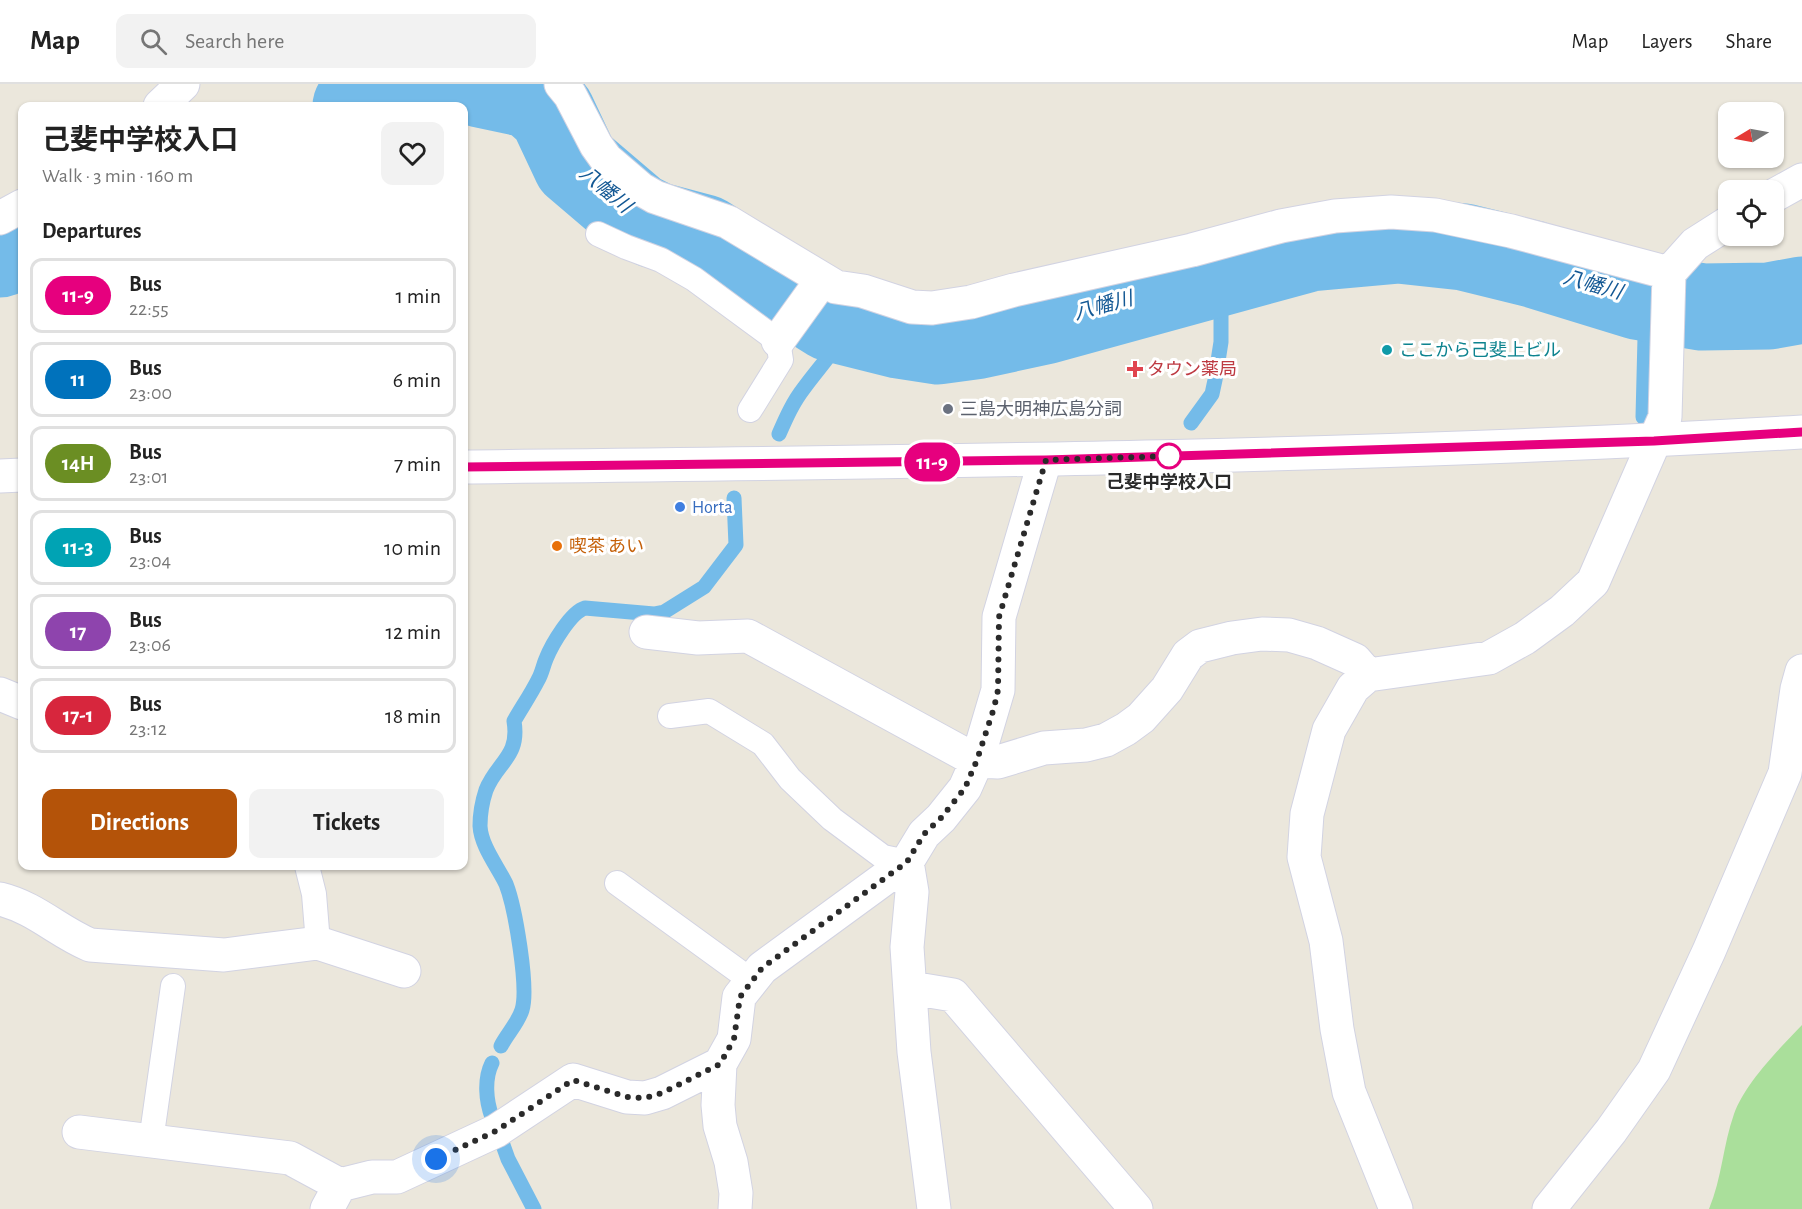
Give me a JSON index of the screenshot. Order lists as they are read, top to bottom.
{
  "water": ["八幡川"],
  "places": {
    "other": [
      "ここから己斐上ビル",
      "三島大明神広島分詞",
      "己斐中学校入口",
      "Horta",
      "喫茶 あい"
    ],
    "health": ["タウン薬局"]
  },
  "lines": ["bus line 11-9"],
  "north": "left",
  "page": {
    "header": "Map",
    "search": "Search here",
    "nav": ["Map", "Layers", "Share"],
    "on_map": "11-9",
    "heading": [
      ["己斐中学校入口", "Walk · 3 min · 160 m"],
      "Departures"
    ],
    "list": [
      {
        "mark": "11-9",
        "name": "Bus",
        "note": "22:55",
        "value": "1 min"
      },
      {
        "mark": "11",
        "name": "Bus",
        "note": "23:00",
        "value": "6 min"
      },
      {
        "mark": "14H",
        "name": "Bus",
        "note": "23:01",
        "value": "7 min"
      },
      {
        "mark": "11-3",
        "name": "Bus",
        "note": "23:04",
        "value": "10 min"
      },
      {
        "mark": "17",
        "name": "Bus",
        "note": "23:06",
        "value": "12 min"
      },
      {
        "mark": "17-1",
        "name": "Bus",
        "note": "23:12",
        "value": "18 min"
      }
    ],
    "buttons": ["Directions", "Tickets"]
  }
}
